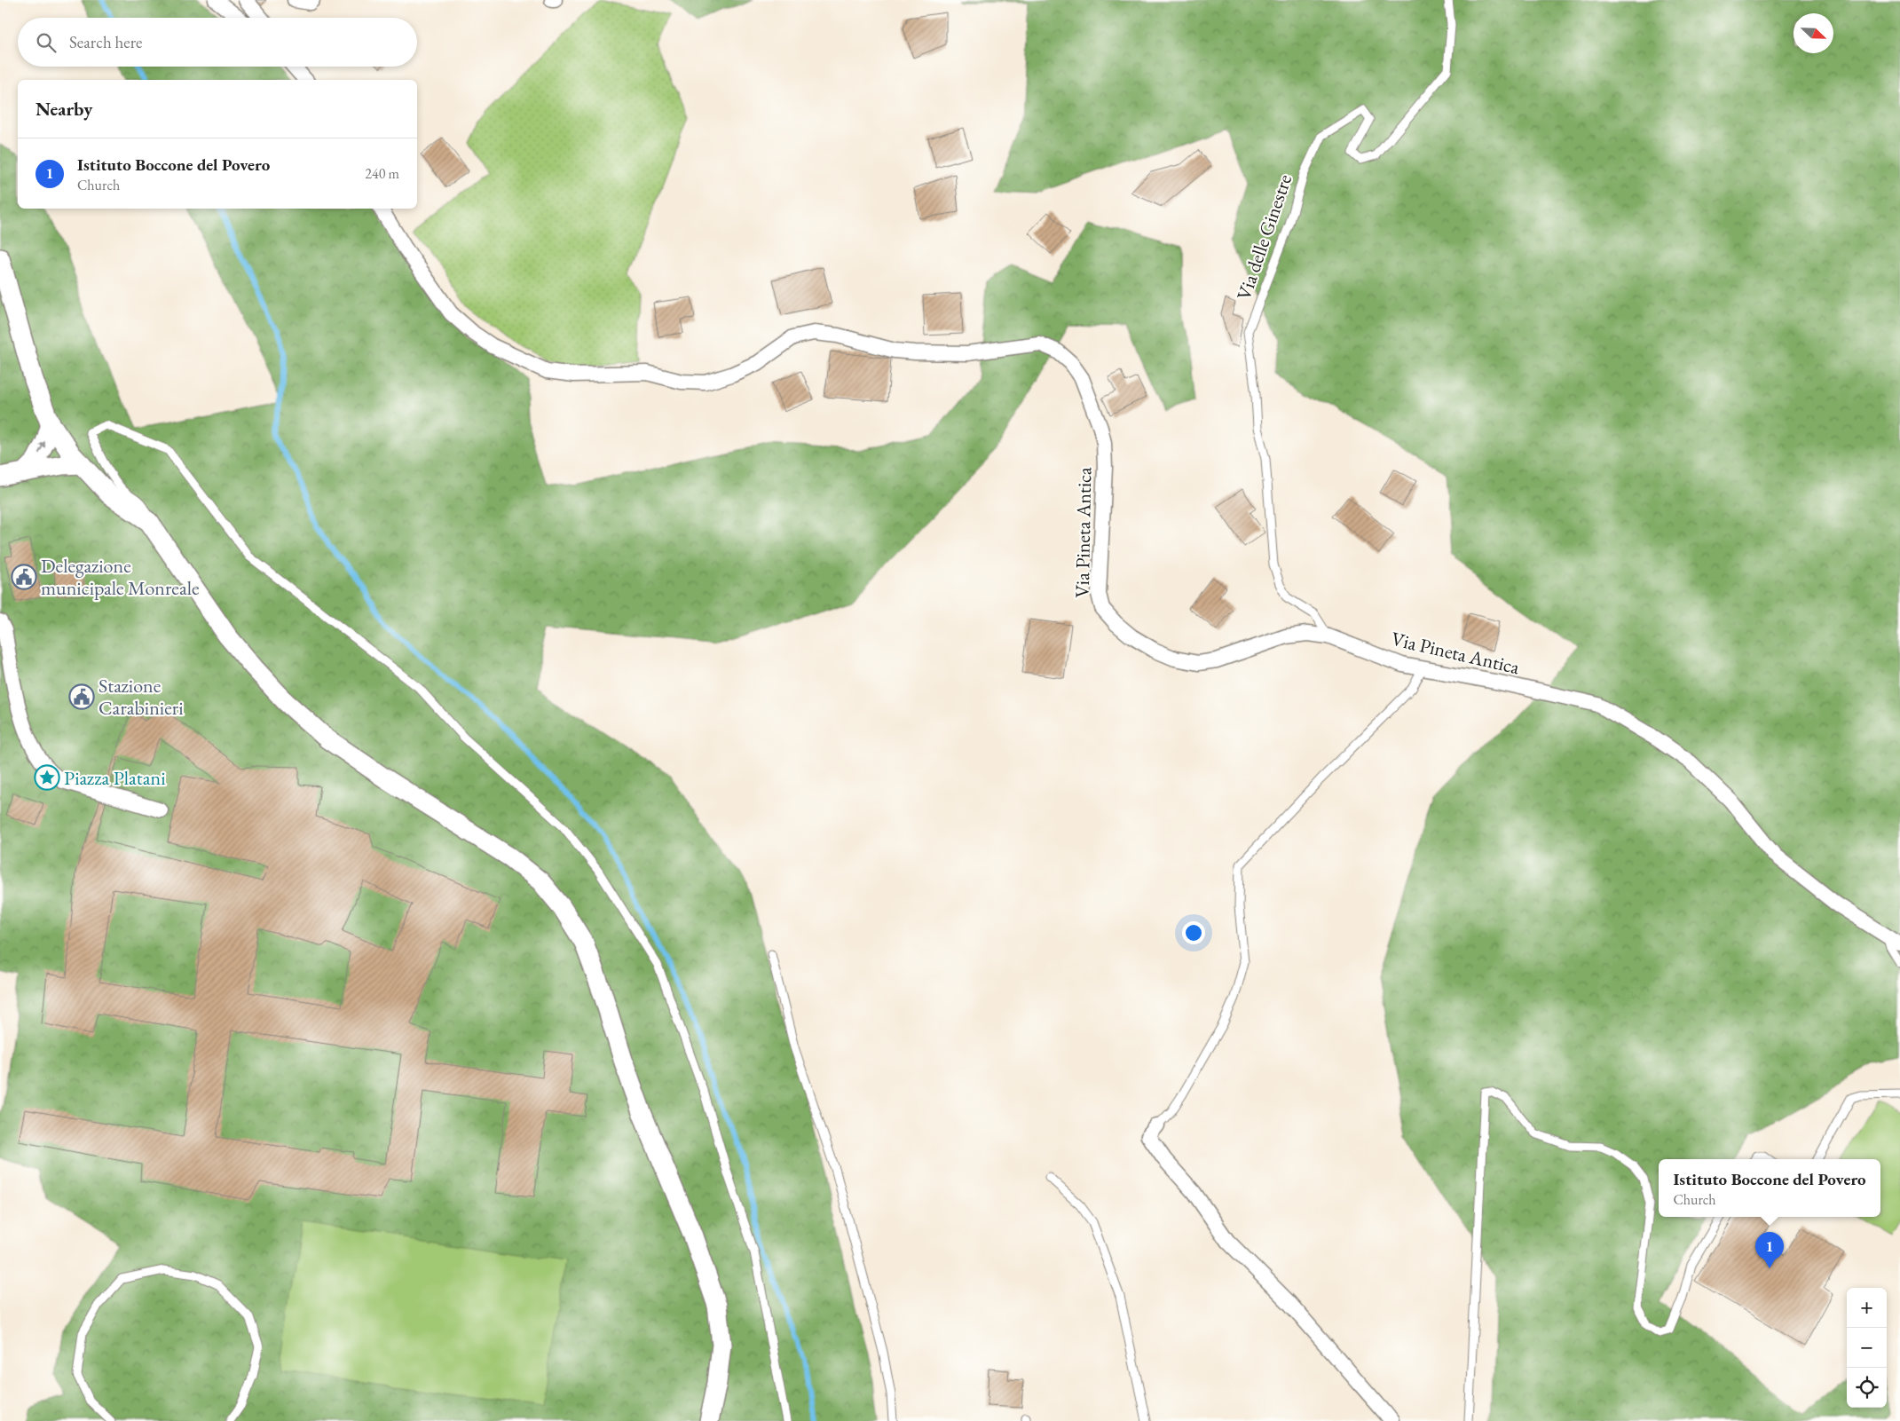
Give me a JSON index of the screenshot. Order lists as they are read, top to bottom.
{
  "streets": {
    "street": ["Via Pineta Antica"],
    "lane": ["Via delle Ginestre"]
  },
  "crossings": [
    ["Via delle Ginestre", "Via Pineta Antica"]
  ],
  "places": {
    "public building": ["Delegazione municipale Monreale", "Stazione Carabinieri"],
    "place": ["Piazza Platani"]
  },
  "north": "bottom right",
  "page": {
    "search": "Search here",
    "heading": "Nearby",
    "list": [
      {
        "mark": "1",
        "name": "Istituto Boccone del Povero",
        "note": "Church",
        "value": "240 m"
      }
    ],
    "popup": ["Istituto Boccone del Povero", "Church"],
    "pins": "1",
    "map_buttons": ["+", "−"]
  }
}
